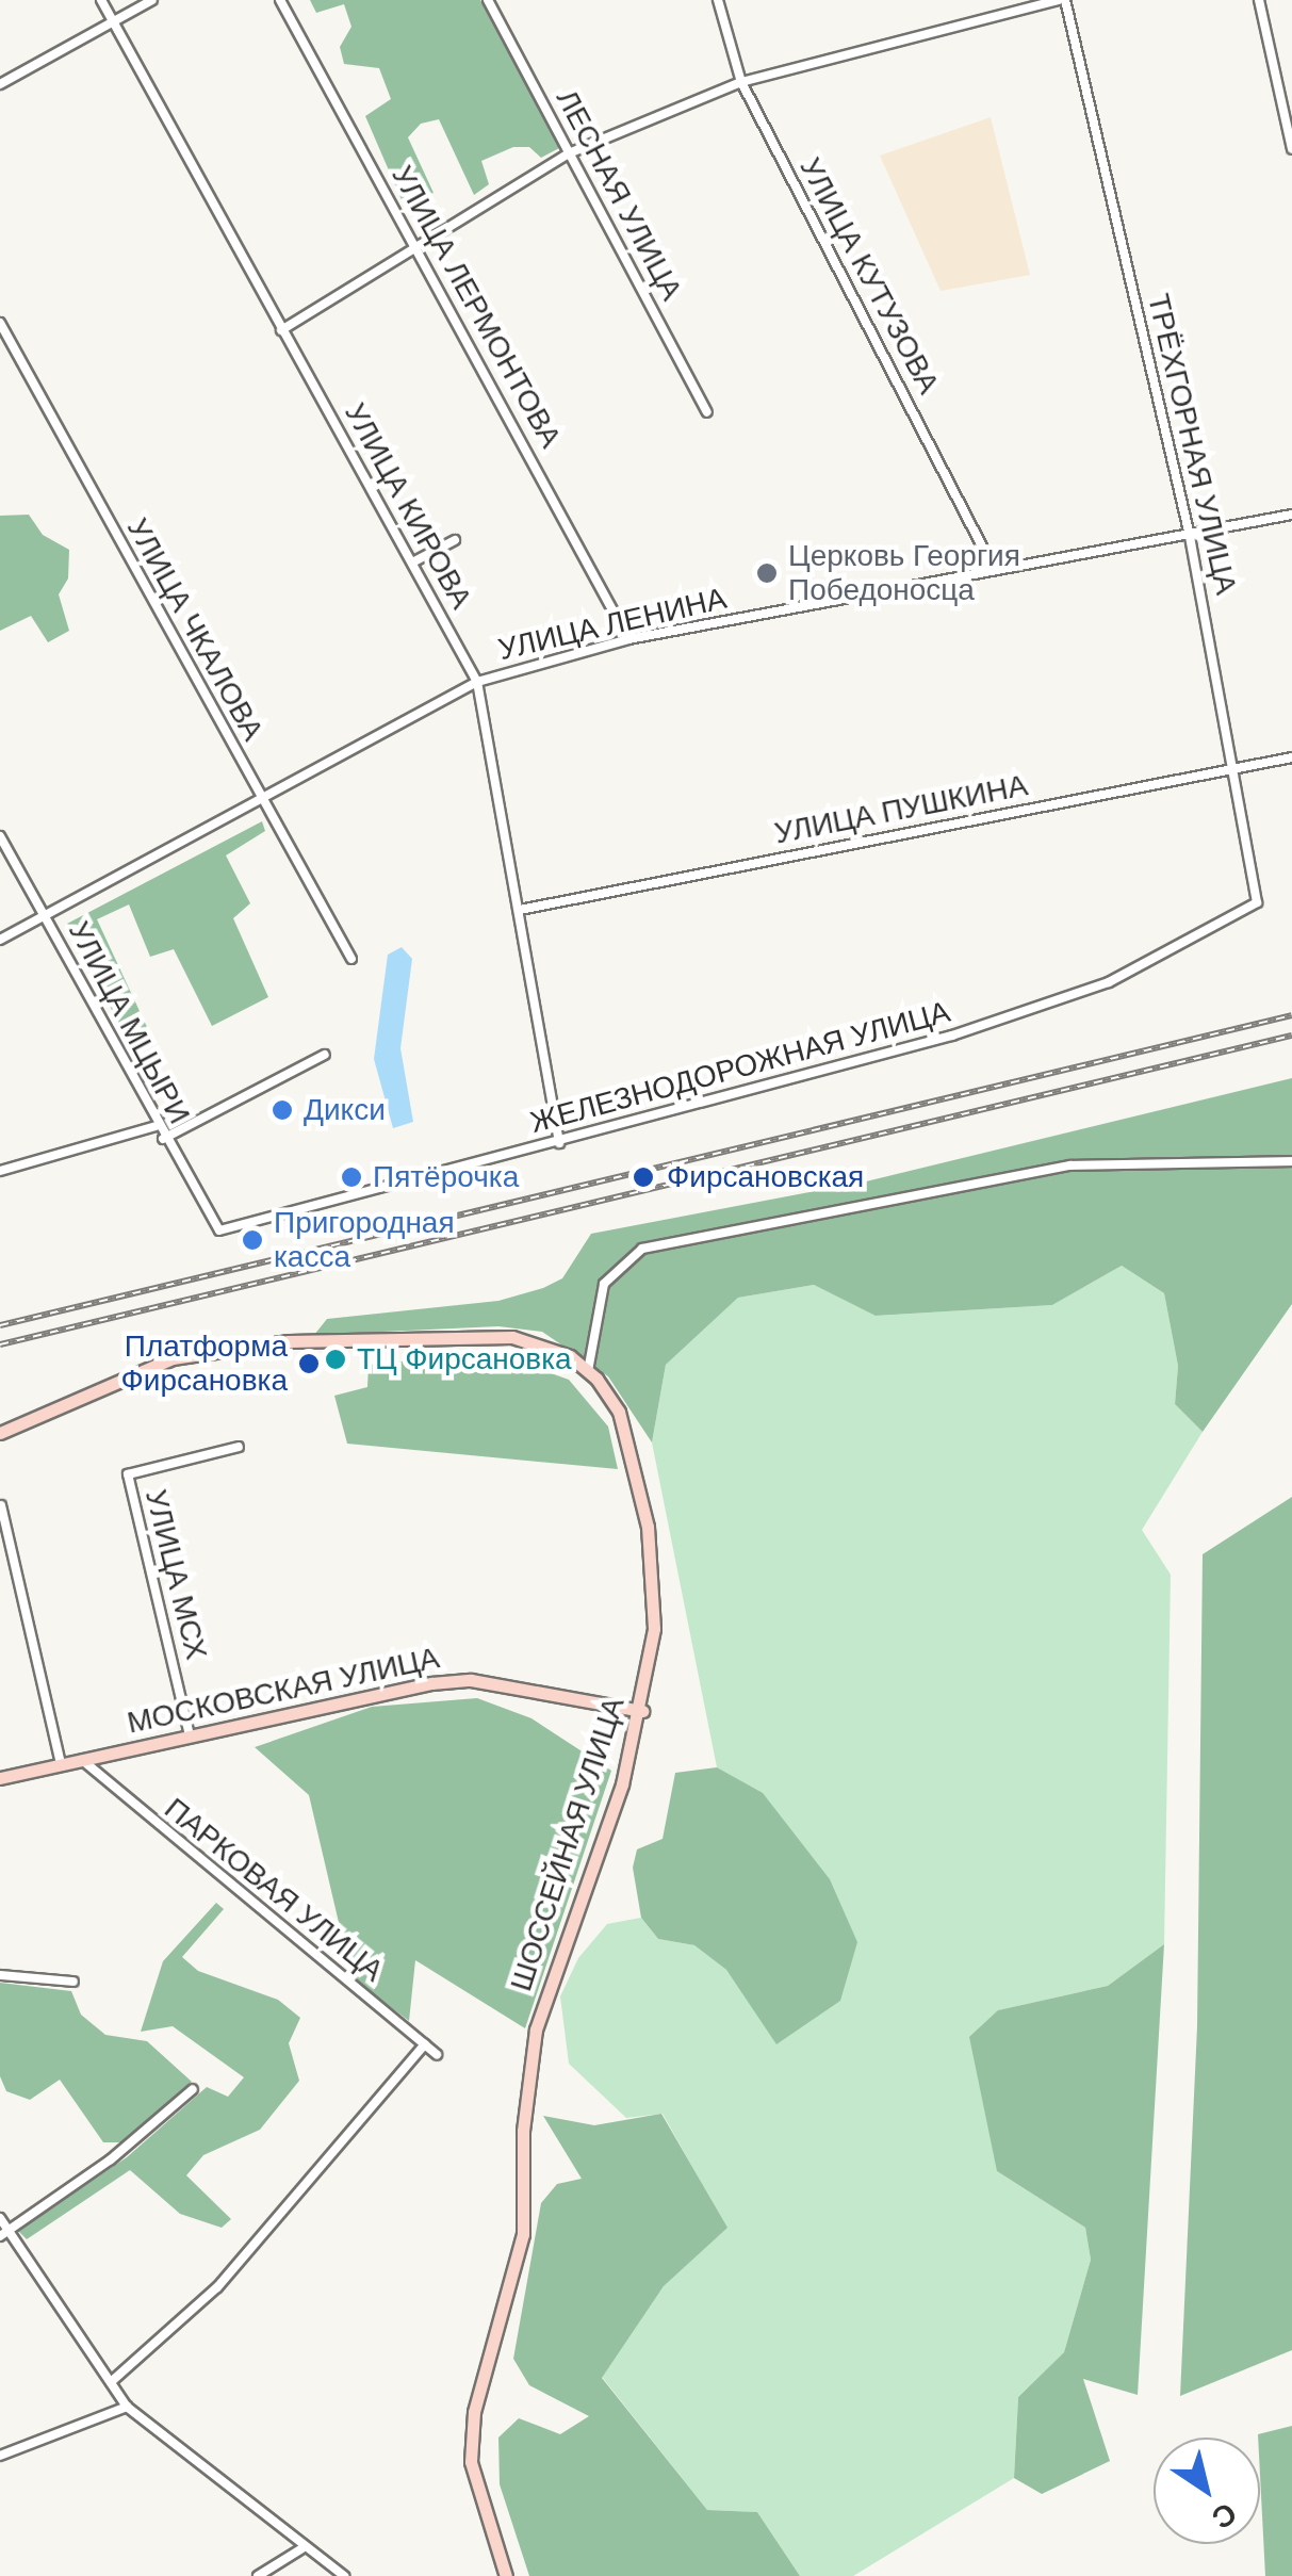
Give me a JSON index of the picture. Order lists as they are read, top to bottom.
{
  "streets": {
    "street": [
      "ЛЕСНАЯ УЛИЦА",
      "УЛИЦА КУТУЗОВА",
      "УЛИЦА ЛЕРМОНТОВА",
      "ТРЁХГОРНАЯ УЛИЦА",
      "УЛИЦА КИРОВА",
      "УЛИЦА ЛЕНИНА",
      "УЛИЦА ЧКАЛОВА",
      "УЛИЦА ПУШКИНА",
      "УЛИЦА МЦЫРИ",
      "ЖЕЛЕЗНОДОРОЖНАЯ УЛИЦА",
      "УЛИЦА МСХ",
      "МОСКОВСКАЯ УЛИЦА",
      "ШОССЕЙНАЯ УЛИЦА",
      "ПАРКОВАЯ УЛИЦА"
    ]
  },
  "crossings": [
    ["УЛИЦА КУТУЗОВА", "УЛИЦА ЛЕНИНА"],
    ["УЛИЦА ЛЕРМОНТОВА", "УЛИЦА ЛЕНИНА"],
    ["ТРЁХГОРНАЯ УЛИЦА", "УЛИЦА ЛЕНИНА"],
    ["ТРЁХГОРНАЯ УЛИЦА", "УЛИЦА ПУШКИНА"],
    ["ТРЁХГОРНАЯ УЛИЦА", "ЖЕЛЕЗНОДОРОЖНАЯ УЛИЦА"],
    ["УЛИЦА КИРОВА", "УЛИЦА ЛЕНИНА"],
    ["УЛИЦА КИРОВА", "УЛИЦА ПУШКИНА"],
    ["УЛИЦА КИРОВА", "ЖЕЛЕЗНОДОРОЖНАЯ УЛИЦА"],
    ["УЛИЦА ЛЕНИНА", "УЛИЦА ЧКАЛОВА"],
    ["УЛИЦА ЛЕНИНА", "УЛИЦА МЦЫРИ"],
    ["УЛИЦА МЦЫРИ", "ЖЕЛЕЗНОДОРОЖНАЯ УЛИЦА"],
    ["УЛИЦА МСХ", "МОСКОВСКАЯ УЛИЦА"],
    ["МОСКОВСКАЯ УЛИЦА", "ШОССЕЙНАЯ УЛИЦА"],
    ["МОСКОВСКАЯ УЛИЦА", "ПАРКОВАЯ УЛИЦА"]
  ],
  "places": [
    "Церковь Георгия Победоносца",
    "Дикси",
    "Пятёрочка",
    "Фирсановская",
    "Пригородная касса",
    "ТЦ Фирсановка",
    "Платформа Фирсановка"
  ],
  "north": "bottom right"
}
